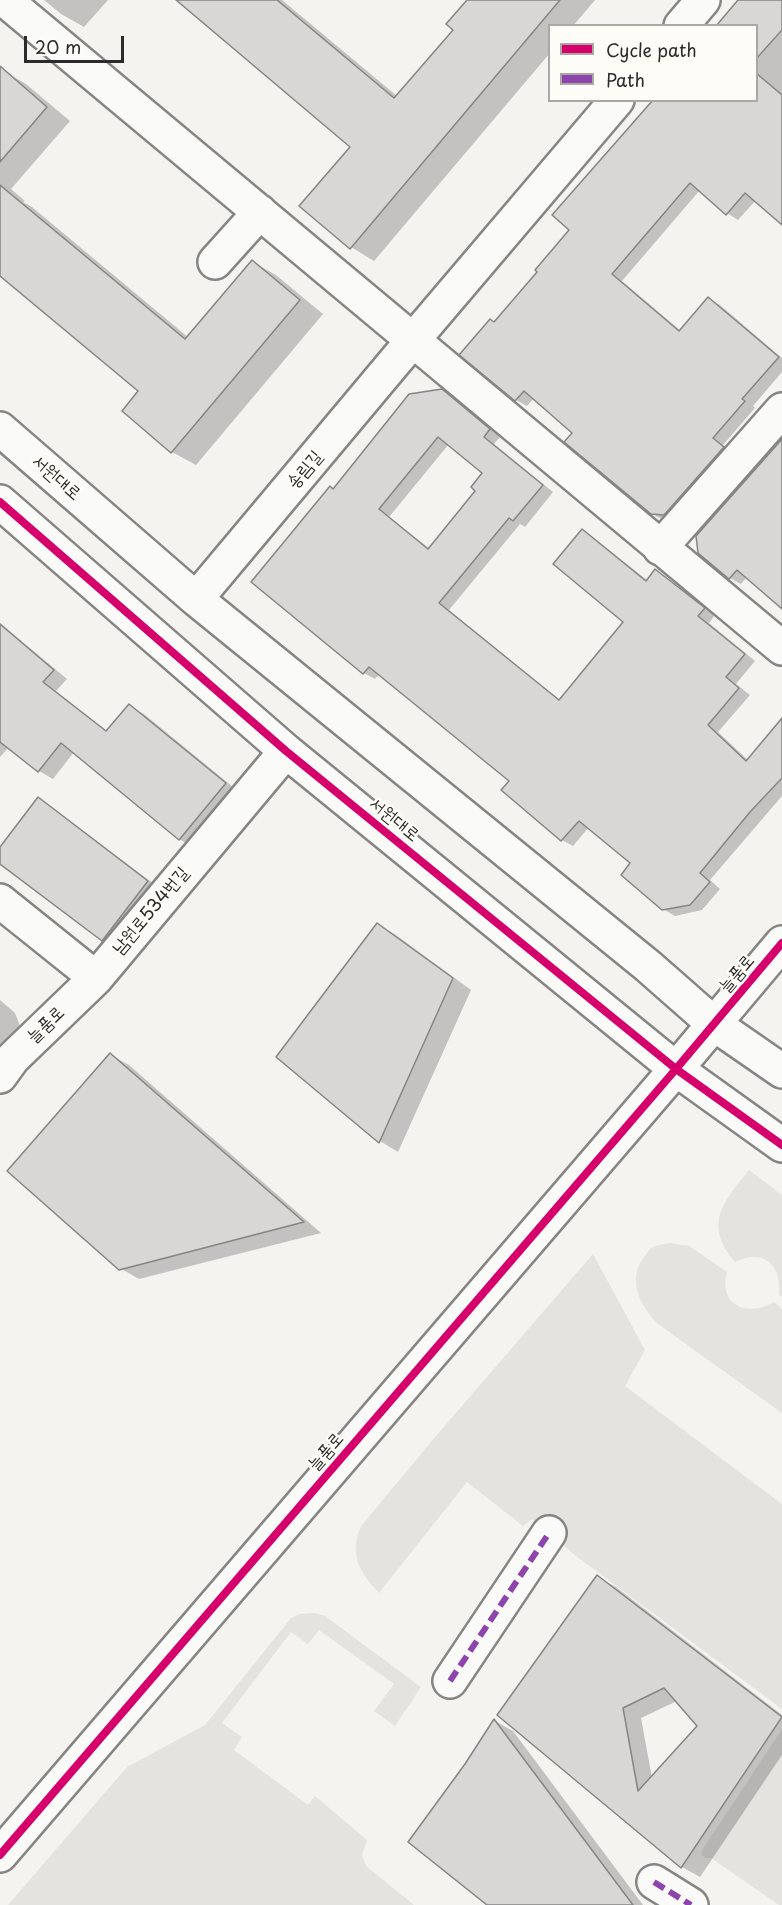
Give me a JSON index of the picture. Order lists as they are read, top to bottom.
{
  "streets": {
    "street": [
      "송림길",
      "서원대로",
      "남원로534번길",
      "늘품로"
    ]
  },
  "crossings": [
    ["송림길", "서원대로"],
    ["서원대로", "남원로534번길"],
    ["서원대로", "늘품로"],
    ["남원로534번길", "늘품로"]
  ],
  "legend": ["Cycle path", "Path"],
  "scale_bar": "20 m"
}
